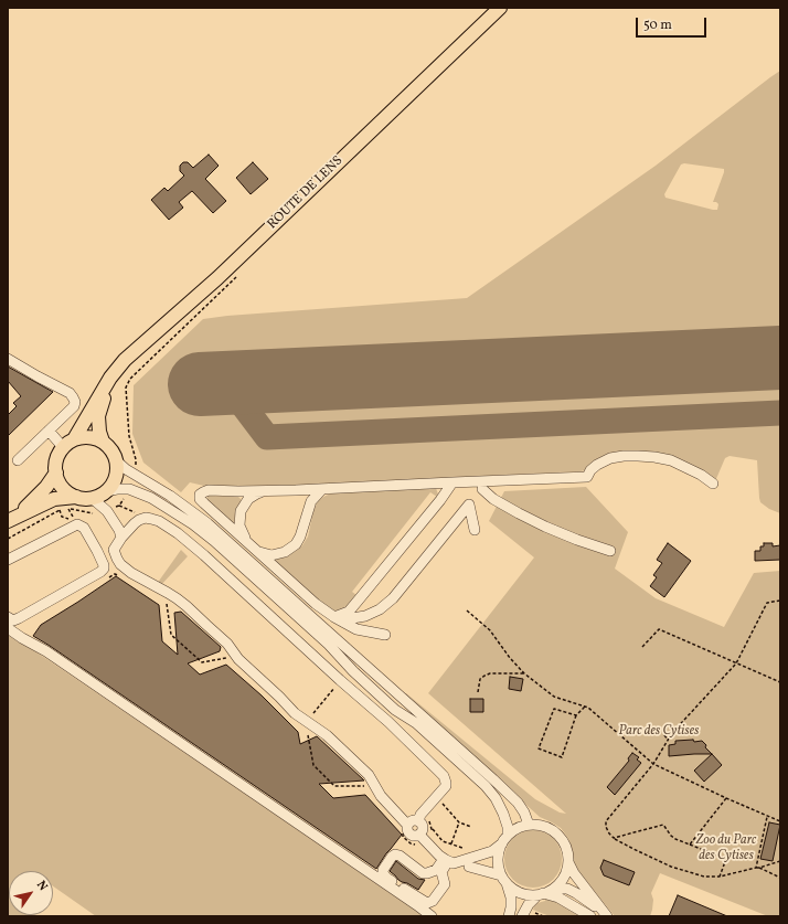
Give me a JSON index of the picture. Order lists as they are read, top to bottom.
{
  "streets": {
    "main road": ["ROUTE DE LENS"]
  },
  "parks": ["Parc des Cytises", "Zoo du Parc des Cytises"],
  "scale_bar": "50 m",
  "north": "top right"
}
